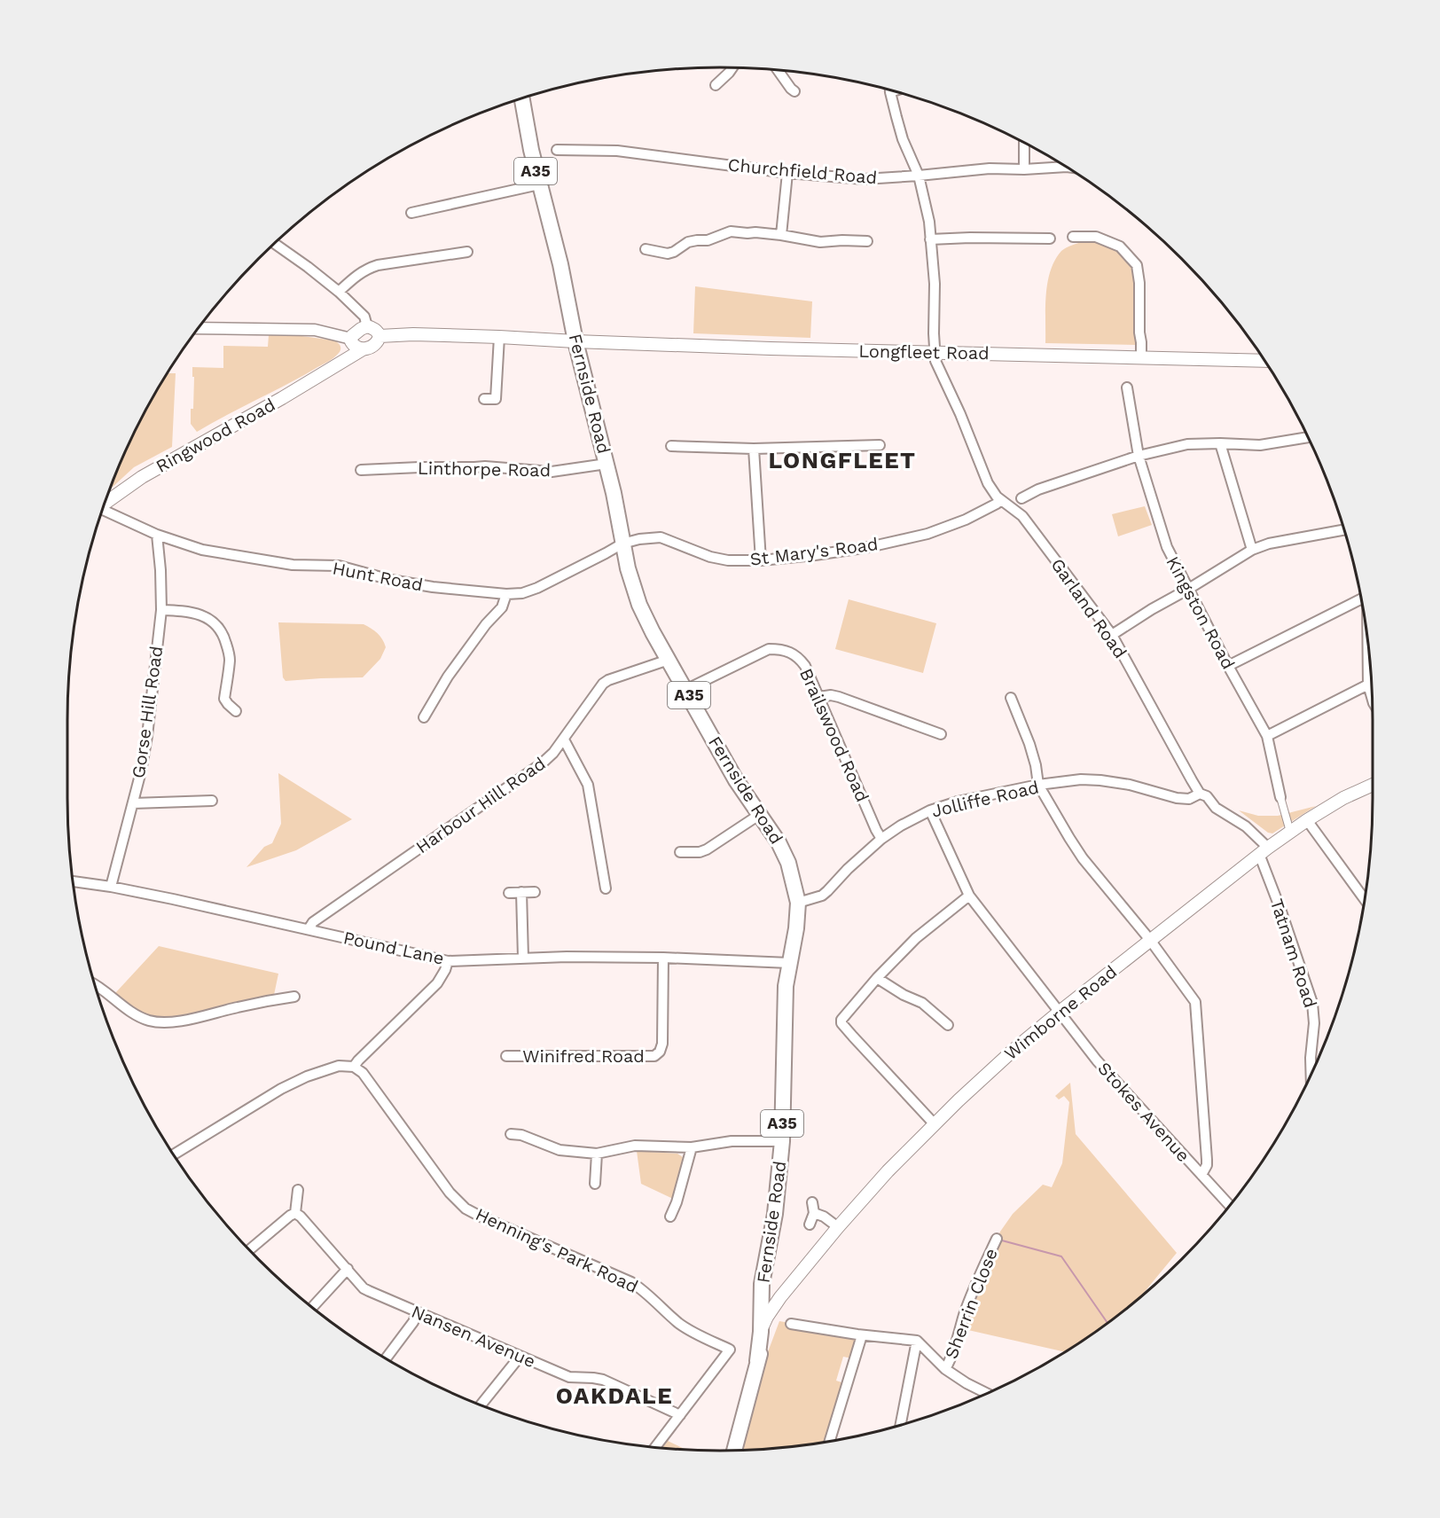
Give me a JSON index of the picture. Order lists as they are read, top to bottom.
{
  "streets": {
    "highway": ["A35", "Fernside Road", "Wimborne Road"],
    "main road": ["Longfleet Road", "Ringwood Road"],
    "street": [
      "Churchfield Road",
      "Linthorpe Road",
      "St Mary's Road",
      "Hunt Road",
      "Garland Road",
      "Kingston Road",
      "Gorse Hill Road",
      "Brailswood Road",
      "Jolliffe Road",
      "Harbour Hill Road",
      "Pound Lane",
      "Tatnam Road",
      "Winifred Road",
      "Stokes Avenue",
      "Henning's Park Road",
      "Sherrin Close",
      "Nansen Avenue"
    ]
  },
  "crossings": [
    ["Churchfield Road", "Garland Road"],
    ["Longfleet Road", "Fernside Road"],
    ["Longfleet Road", "Garland Road"],
    ["Fernside Road", "Linthorpe Road"],
    ["Fernside Road", "St Mary's Road"],
    ["Fernside Road", "Hunt Road"],
    ["Fernside Road", "Brailswood Road"],
    ["Fernside Road", "Jolliffe Road"],
    ["Fernside Road", "Harbour Hill Road"],
    ["Fernside Road", "Pound Lane"],
    ["Fernside Road", "Wimborne Road"],
    ["St Mary's Road", "Hunt Road"],
    ["St Mary's Road", "Garland Road"],
    ["Hunt Road", "Gorse Hill Road"],
    ["Garland Road", "Jolliffe Road"],
    ["Garland Road", "Tatnam Road"],
    ["Garland Road", "Wimborne Road"],
    ["Kingston Road", "Wimborne Road"],
    ["Gorse Hill Road", "Pound Lane"],
    ["Brailswood Road", "Jolliffe Road"],
    ["Jolliffe Road", "Stokes Avenue"],
    ["Harbour Hill Road", "Pound Lane"],
    ["Pound Lane", "Winifred Road"],
    ["Tatnam Road", "Wimborne Road"],
    ["Wimborne Road", "Stokes Avenue"],
    ["Henning's Park Road", "Nansen Avenue"]
  ],
  "districts": ["LONGFLEET", "OAKDALE"]
}
